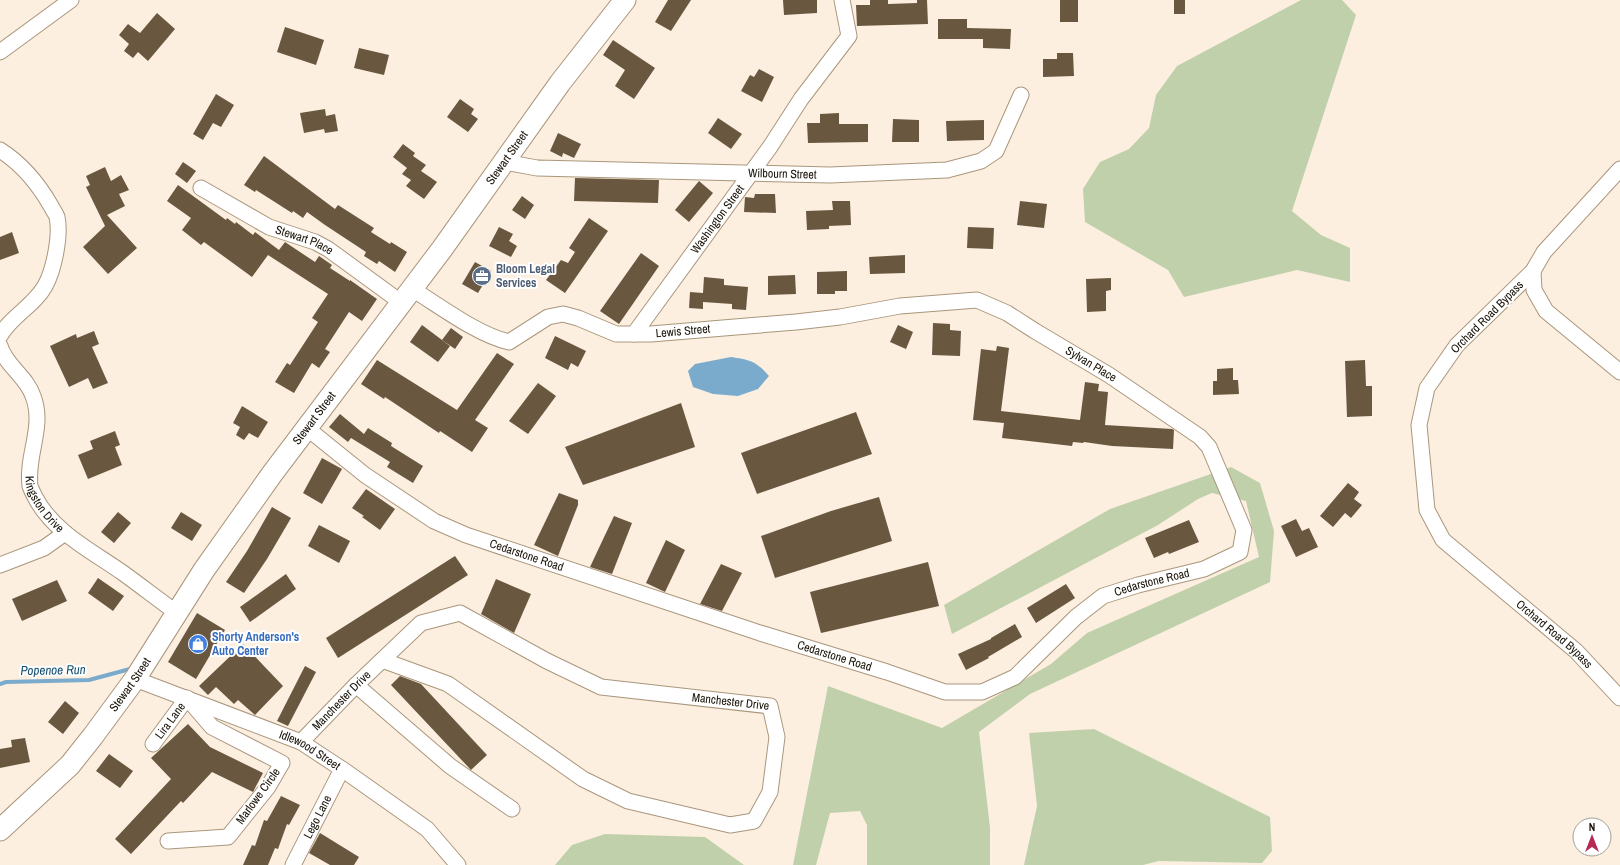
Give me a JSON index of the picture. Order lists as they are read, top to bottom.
{
  "streets": {
    "street": [
      "Stewart Street",
      "Wilbourn Street",
      "Washington Street",
      "Stewart Place",
      "Orchard Road Bypass",
      "Lewis Street",
      "Sylvan Place",
      "Kingston Drive",
      "Cedarstone Road",
      "Manchester Drive",
      "Lira Lane",
      "Idlewood Street",
      "Marlowe Circle",
      "Lego Lane"
    ]
  },
  "crossings": [
    ["Stewart Street", "Wilbourn Street"],
    ["Stewart Street", "Stewart Place"],
    ["Stewart Street", "Lewis Street"],
    ["Stewart Street", "Kingston Drive"],
    ["Stewart Street", "Cedarstone Road"],
    ["Stewart Street", "Idlewood Street"],
    ["Wilbourn Street", "Washington Street"],
    ["Washington Street", "Lewis Street"],
    ["Stewart Place", "Lewis Street"],
    ["Lewis Street", "Sylvan Place"],
    ["Sylvan Place", "Cedarstone Road"],
    ["Manchester Drive", "Idlewood Street"],
    ["Lira Lane", "Idlewood Street"],
    ["Lira Lane", "Marlowe Circle"],
    ["Idlewood Street", "Marlowe Circle"],
    ["Idlewood Street", "Lego Lane"]
  ],
  "water": ["Popenoe Run"],
  "places": {
    "office": ["Bloom Legal Services"],
    "shop": ["Shorty Anderson's Auto Center"]
  },
  "north": "top"
}
